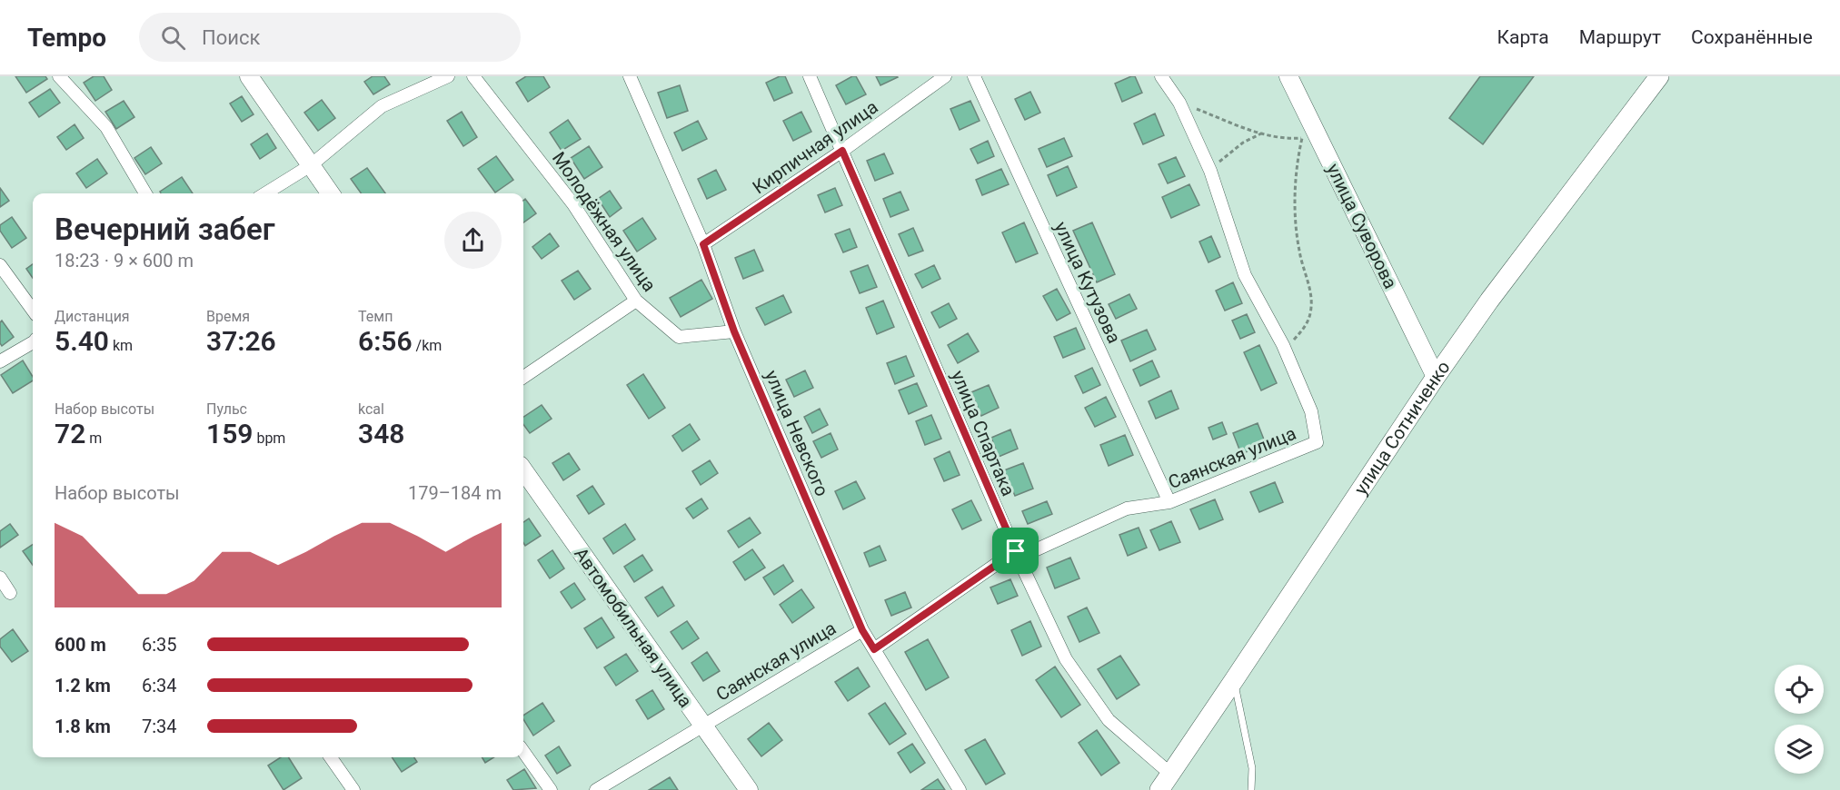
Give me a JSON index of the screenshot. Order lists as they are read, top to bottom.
{
  "streets": {
    "main road": ["улица Сотниченко"],
    "street": [
      "Кирпичная улица",
      "Молодёжная улица",
      "улица Суворова",
      "улица Кутузова",
      "улица Невского",
      "улица Спартака",
      "Саянская улица",
      "Автомобильная улица"
    ]
  },
  "crossings": [
    ["Кирпичная улица", "улица Невского"],
    ["Кирпичная улица", "улица Спартака"],
    ["Молодёжная улица", "улица Невского"],
    ["улица Суворова", "улица Сотниченко"],
    ["улица Кутузова", "Саянская улица"],
    ["улица Сотниченко", "улица Спартака"],
    ["улица Невского", "Саянская улица"],
    ["улица Спартака", "Саянская улица"],
    ["Саянская улица", "Автомобильная улица"]
  ],
  "page": {
    "header": "Tempo",
    "search": "Поиск",
    "nav": ["Карта", "Маршрут", "Сохранённые"],
    "heading": ["Вечерний забег", "18:23 · 9 × 600 m"],
    "stats": [
      ["Дистанция", "5.40 km"],
      ["Время", "37:26"],
      ["Темп", "6:56 /km"],
      ["Набор высоты", "72 m"],
      ["Пульс", "159 bpm"],
      ["kcal", "348"]
    ],
    "chart": ["Набор высоты", "179–184 m"],
    "list": [
      {
        "name": "600 m",
        "note": "6:35"
      },
      {
        "name": "1.2 km",
        "note": "6:34"
      },
      {
        "name": "1.8 km",
        "note": "7:34"
      }
    ]
  }
}
